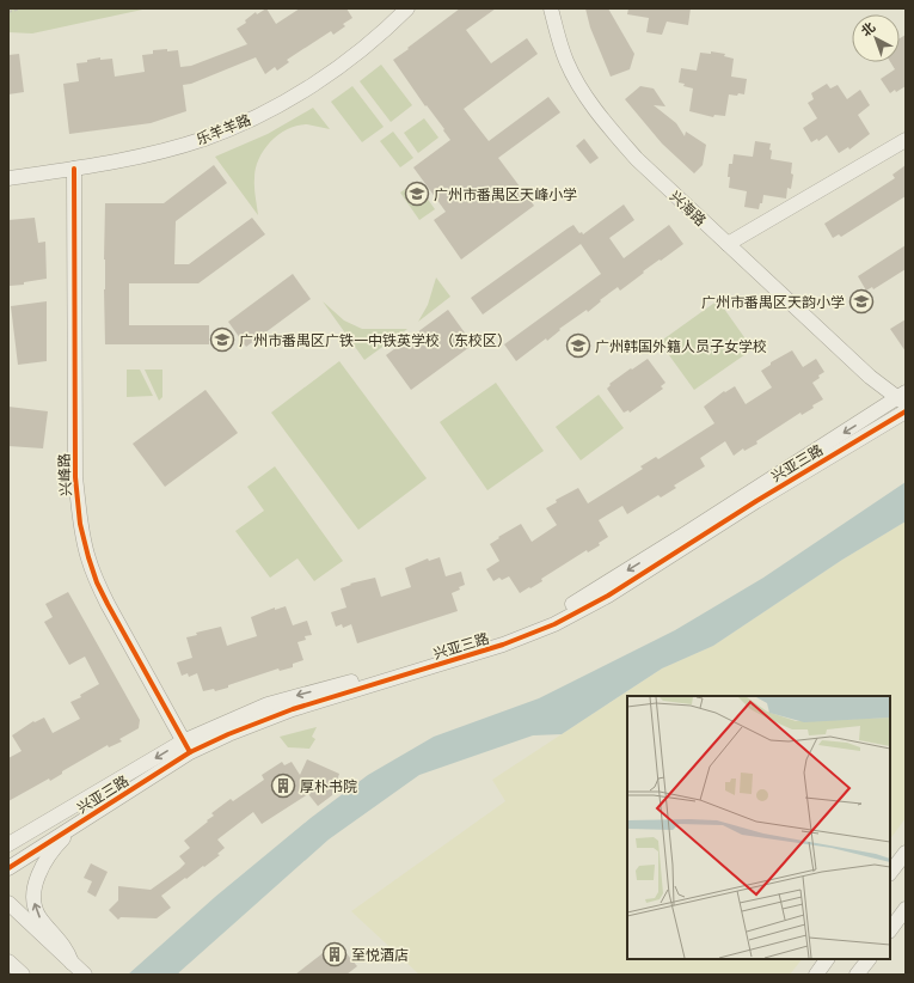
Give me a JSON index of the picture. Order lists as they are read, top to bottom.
{
  "streets": {
    "street": [
      "乐羊羊路",
      "兴海路",
      "兴亚三路",
      "兴峰路"
    ]
  },
  "crossings": [
    ["乐羊羊路", "兴峰路"],
    ["兴海路", "兴亚三路"],
    ["兴亚三路", "兴峰路"]
  ],
  "places": {
    "school or university": [
      "广州市番禺区天峰小学",
      "广州市番禺区天韵小学",
      "广州市番禺区广铁一中铁英学校（东校区）",
      "广州韩国外籍人员子女学校"
    ],
    "building": ["厚朴书院", "至悦酒店"]
  },
  "north": "top left"
}
